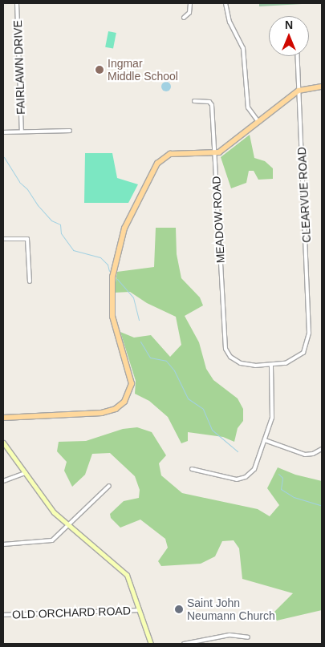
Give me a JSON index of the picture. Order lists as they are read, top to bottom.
{
  "streets": {
    "street": [
      "FAIRLAWN DRIVE",
      "CLEARVUE ROAD",
      "MEADOW ROAD",
      "OLD ORCHARD ROAD"
    ]
  },
  "crossings": [
    ["CLEARVUE ROAD", "MEADOW ROAD"]
  ],
  "places": ["Ingmar Middle School", "Saint John Neumann Church"],
  "north": "top"
}
